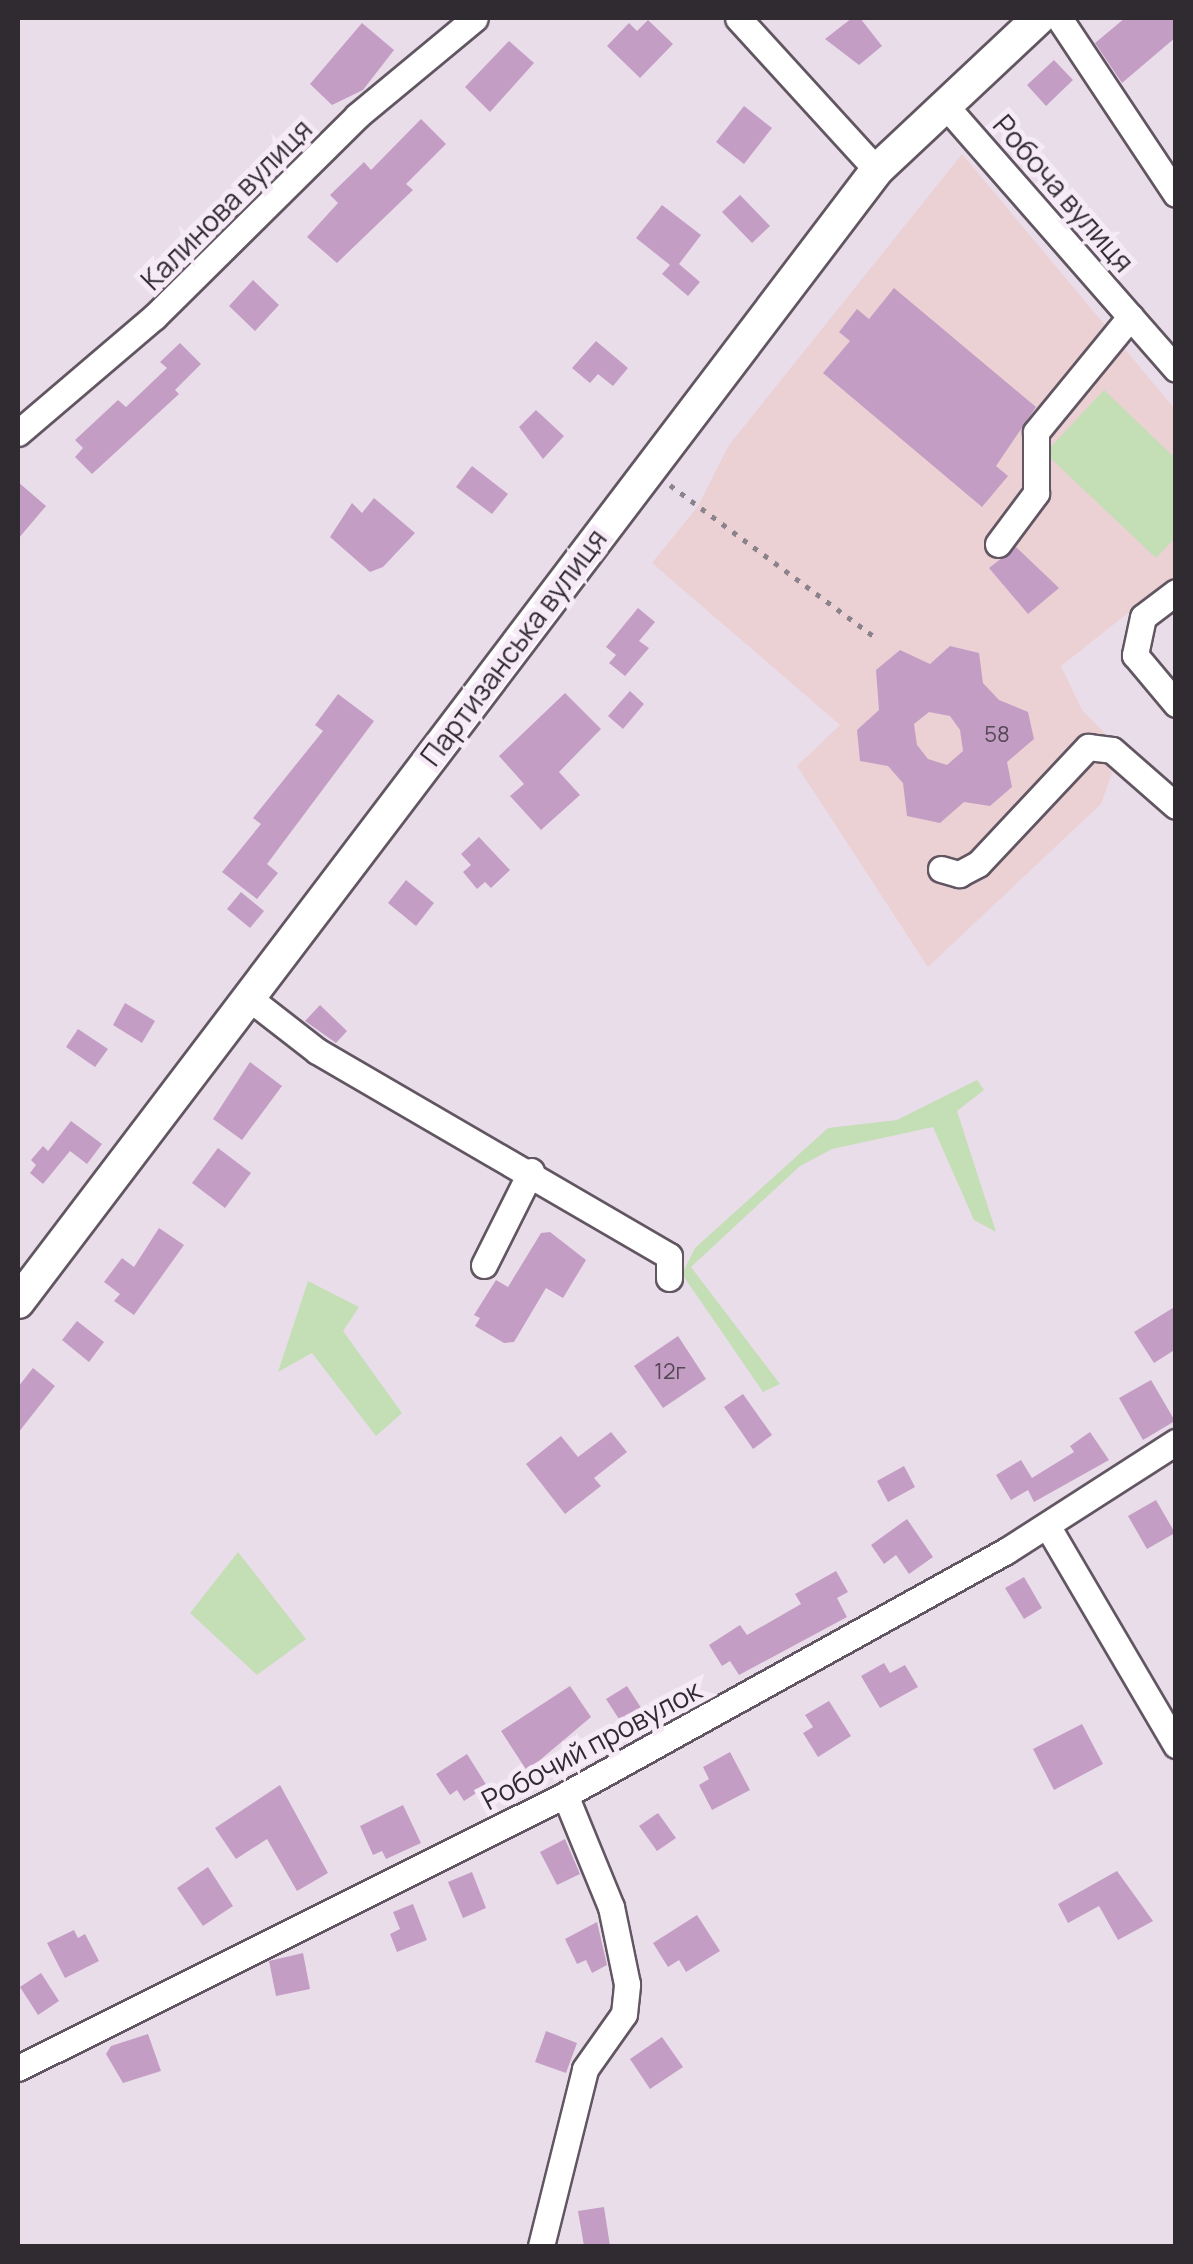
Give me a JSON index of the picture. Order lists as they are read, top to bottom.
{
  "streets": {
    "main road": ["Партизанська вулиця"],
    "street": ["Робоча вулиця", "Калинова вулиця", "Робочий провулок"]
  },
  "crossings": [
    ["Робоча вулиця", "Партизанська вулиця"]
  ],
  "house_numbers": ["58", "12г"]
}
